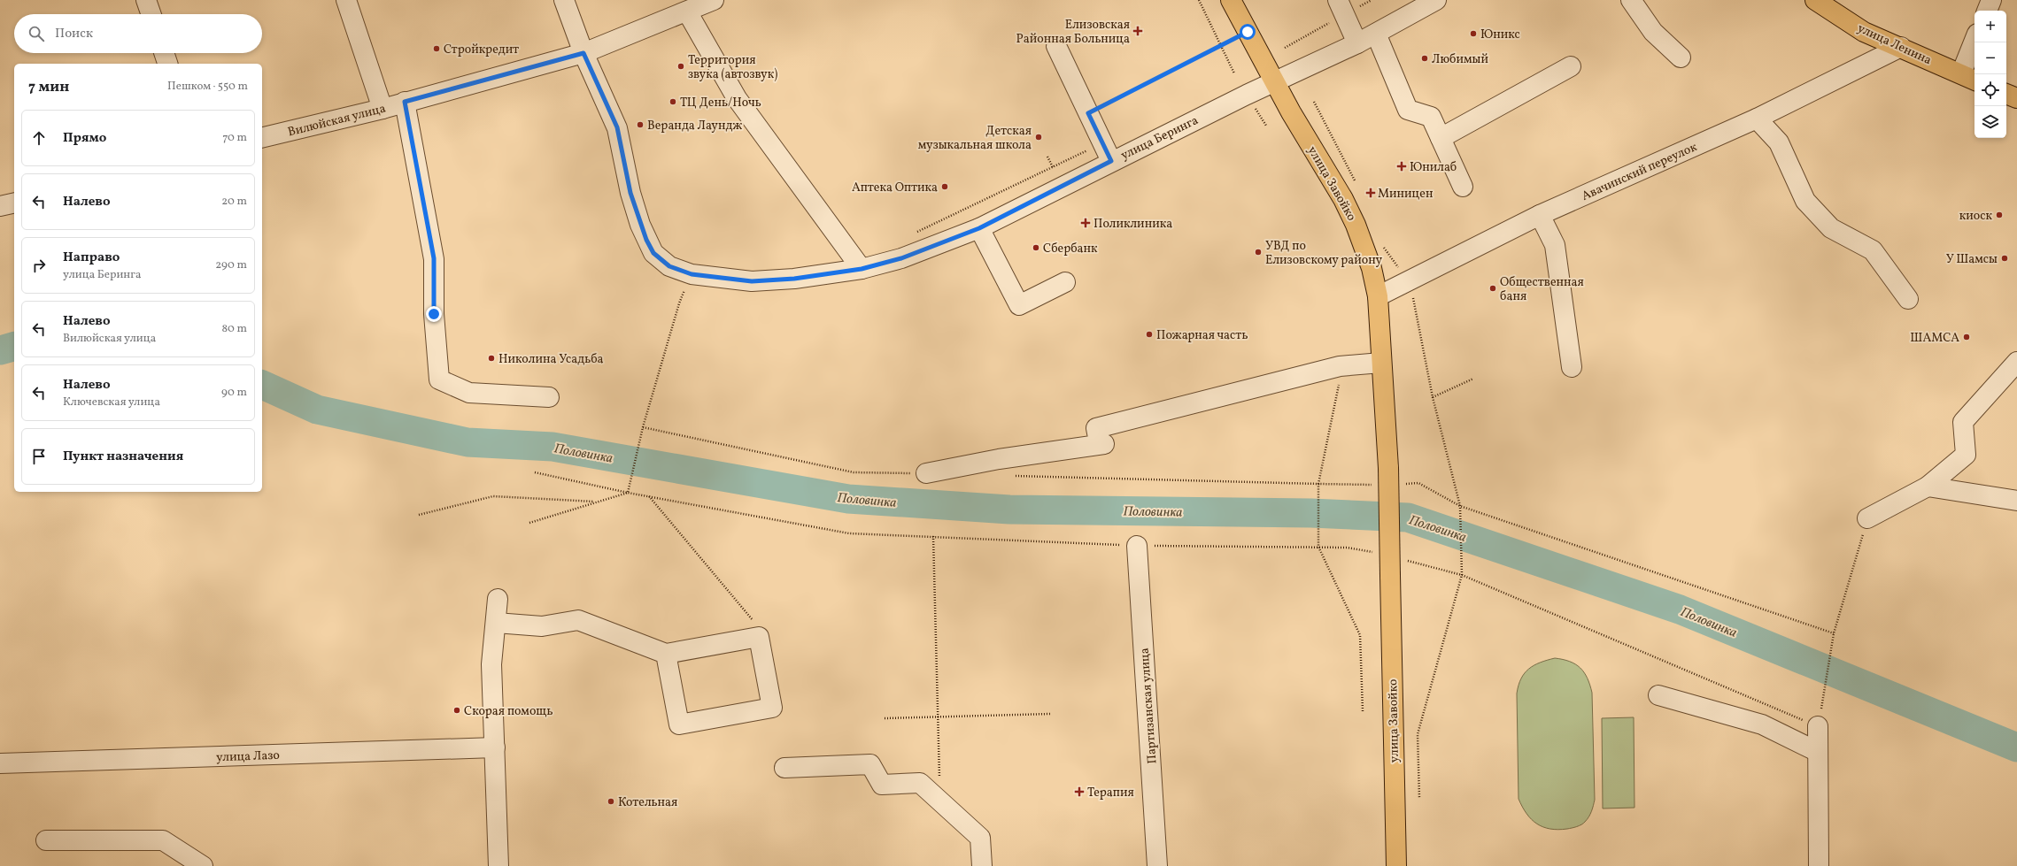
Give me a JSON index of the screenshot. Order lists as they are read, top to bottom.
{
  "streets": {
    "main road": ["улица Ленина", "улица Завойко"],
    "street": [
      "Вилюйская улица",
      "улица Беринга",
      "Авачинский переулок",
      "Партизанская улица",
      "улица Лазо"
    ]
  },
  "crossings": [
    ["улица Ленина", "Авачинский переулок"],
    ["Вилюйская улица", "улица Беринга"],
    ["улица Беринга", "улица Завойко"],
    ["Авачинский переулок", "улица Завойко"]
  ],
  "water": ["Половинка"],
  "places": {
    "health": [
      "Елизовская Районная Больница",
      "Юнилаб",
      "Миницен",
      "Поликлиника",
      "Терапия"
    ],
    "other": [
      "Юникс",
      "Стройкредит",
      "Любимый",
      "Территория звука (автозвук)",
      "ТЦ День/Ночь",
      "Веранда Лаундж",
      "Детская музыкальная школа",
      "Аптека Оптика",
      "киоск",
      "Сбербанк",
      "УВД по Елизовскому району",
      "У Шамсы",
      "Общественная баня",
      "Пожарная часть",
      "ШАМСА",
      "Николина Усадьба",
      "Скорая помощь",
      "Котельная"
    ]
  },
  "page": {
    "map_buttons": ["+", "−"],
    "search": "Поиск",
    "heading": ["7 мин", "Пешком · 550 m"],
    "list": [
      ["Прямо", "70 m"],
      ["Налево", "20 m"],
      ["Направо", "улица Беринга", "290 m"],
      ["Налево", "Вилюйская улица", "80 m"],
      ["Налево", "Ключевская улица", "90 m"],
      "Пункт назначения"
    ]
  }
}
